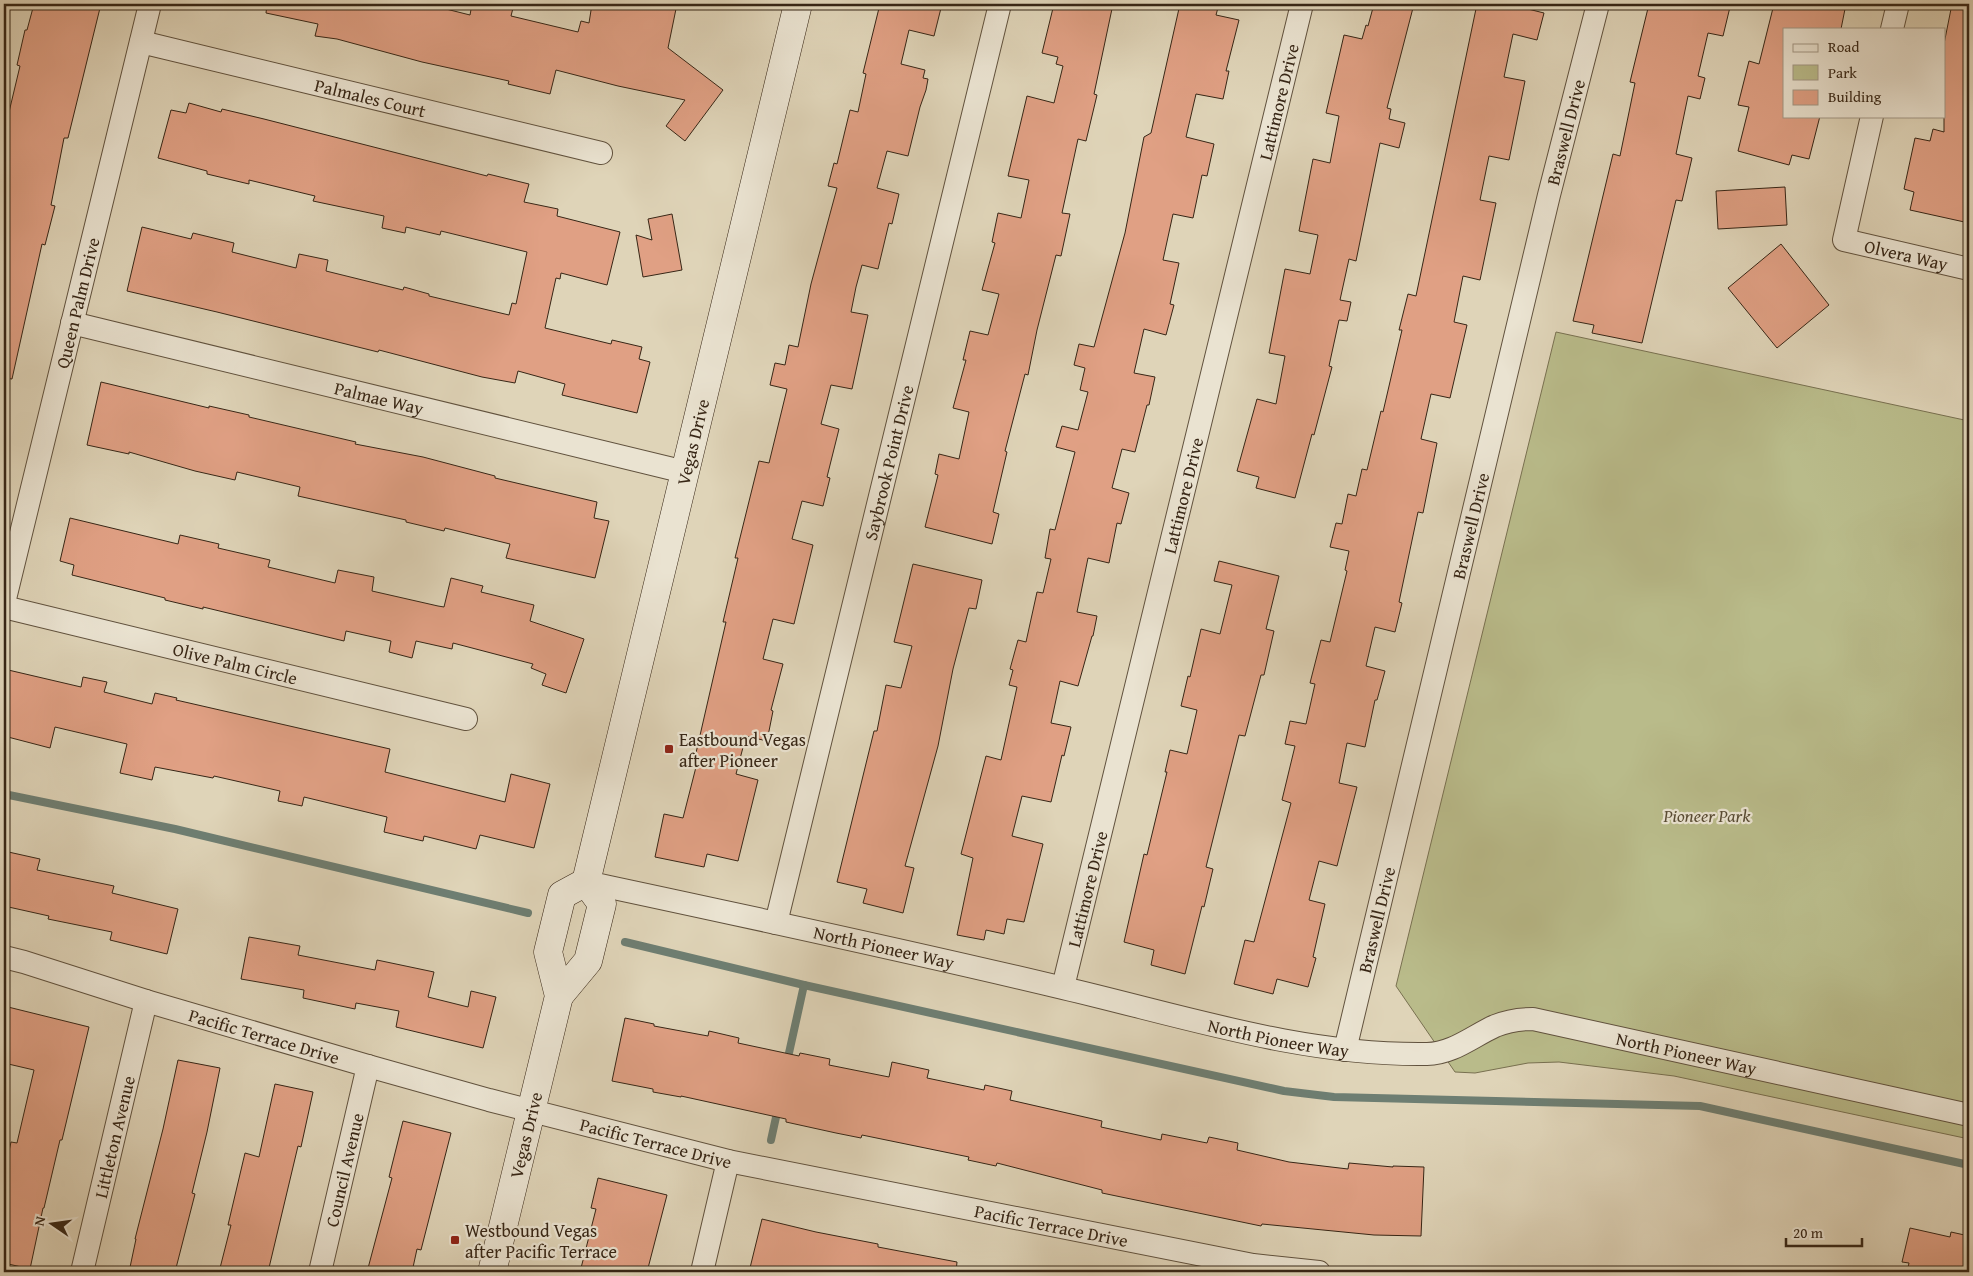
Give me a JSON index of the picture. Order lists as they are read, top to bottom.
{
  "streets": {
    "main road": ["Vegas Drive"],
    "street": [
      "Palmales Court",
      "Lattimore Drive",
      "Braswell Drive",
      "Olvera Way",
      "Queen Palm Drive",
      "Palmae Way",
      "Saybrook Point Drive",
      "Olive Palm Circle",
      "North Pioneer Way",
      "Pacific Terrace Drive",
      "Littleton Avenue",
      "Council Avenue"
    ]
  },
  "crossings": [
    ["Palmales Court", "Queen Palm Drive"],
    ["Lattimore Drive", "North Pioneer Way"],
    ["Braswell Drive", "North Pioneer Way"],
    ["Queen Palm Drive", "Palmae Way"],
    ["Palmae Way", "Vegas Drive"],
    ["Vegas Drive", "North Pioneer Way"],
    ["Vegas Drive", "Pacific Terrace Drive"],
    ["Saybrook Point Drive", "North Pioneer Way"],
    ["Pacific Terrace Drive", "Littleton Avenue"],
    ["Pacific Terrace Drive", "Council Avenue"]
  ],
  "parks": ["Pioneer Park"],
  "places": {
    "transit": ["Eastbound Vegas after Pioneer", "Westbound Vegas after Pacific Terrace"]
  },
  "legend": ["Road", "Park", "Building"],
  "scale_bar": "20 m",
  "north": "left"
}
